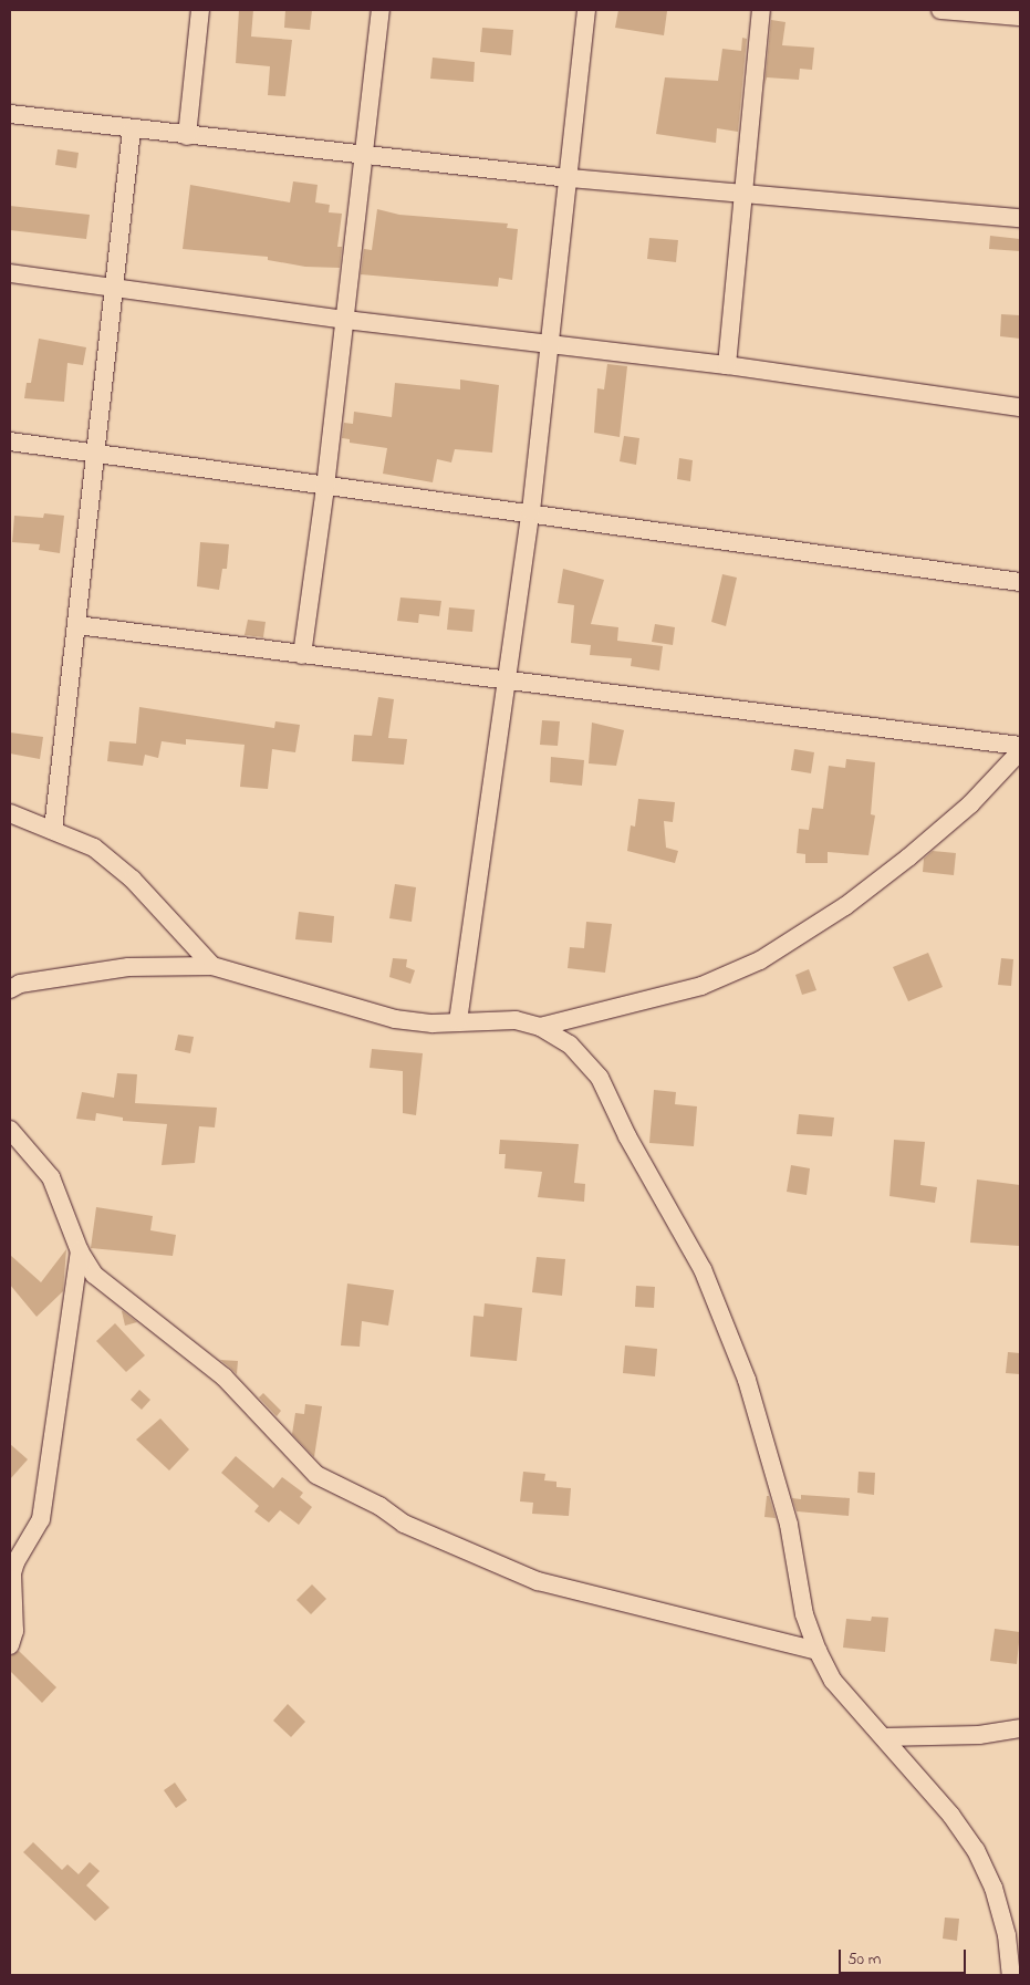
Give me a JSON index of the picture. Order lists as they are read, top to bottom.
{
  "scale_bar": "50 m"
}
